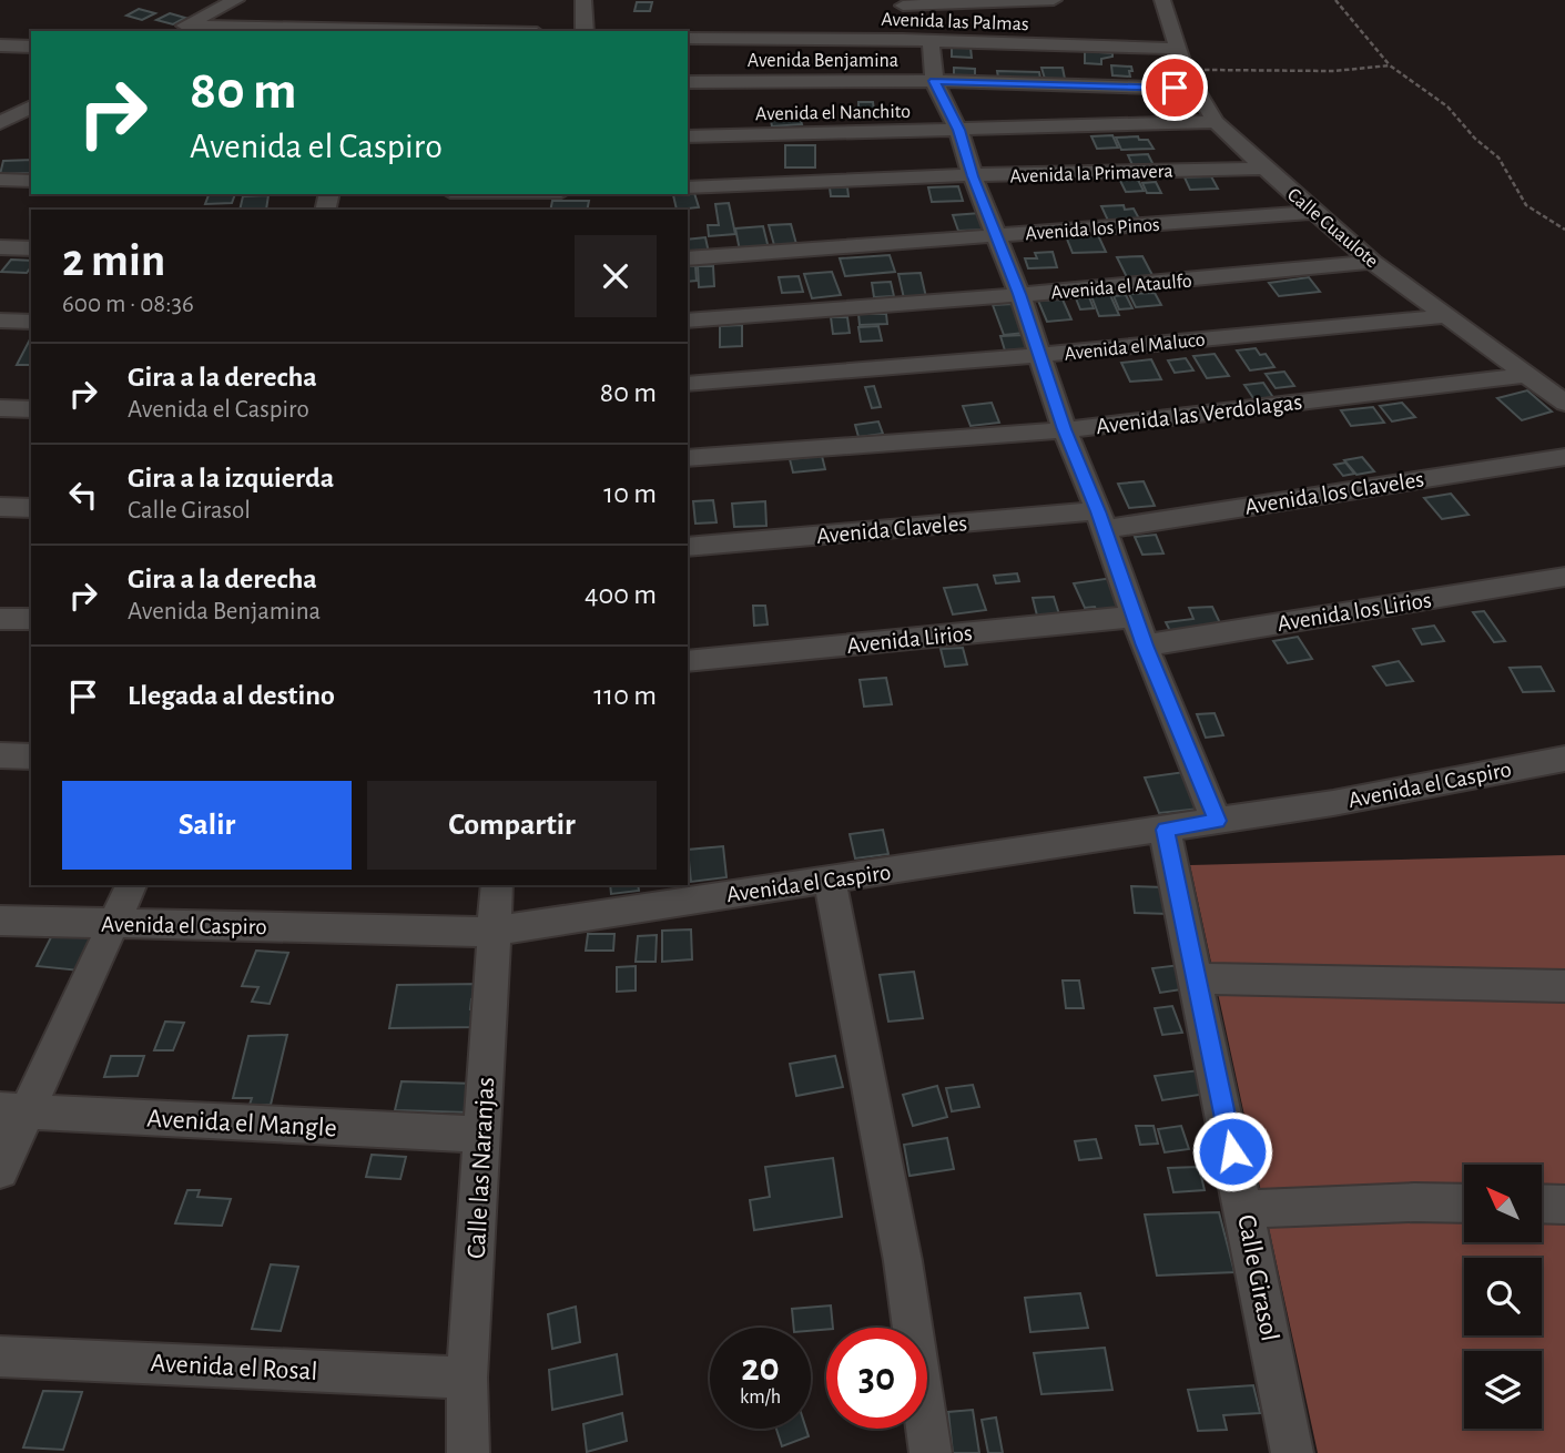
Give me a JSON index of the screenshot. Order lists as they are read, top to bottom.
{
  "streets": {
    "street": [
      "Avenida las Palmas",
      "Avenida Benjamina",
      "Avenida el Nanchito",
      "Avenida la Primavera",
      "Calle Cuaulote",
      "Avenida los Pinos",
      "Avenida el Ataulfo",
      "Avenida el Maluco",
      "Avenida las Verdolagas",
      "Avenida los Claveles",
      "Avenida Claveles",
      "Avenida los Lirios",
      "Avenida Lirios",
      "Avenida el Caspiro",
      "Avenida el Mangle",
      "Calle las Naranjas",
      "Calle Girasol",
      "Avenida el Rosal"
    ]
  },
  "crossings": [
    ["Avenida las Palmas", "Calle Cuaulote"],
    ["Avenida Benjamina", "Calle Cuaulote"],
    ["Avenida el Nanchito", "Calle Cuaulote"],
    ["Avenida la Primavera", "Calle Cuaulote"],
    ["Calle Cuaulote", "Avenida los Pinos"],
    ["Calle Cuaulote", "Avenida el Ataulfo"],
    ["Calle Cuaulote", "Avenida el Maluco"],
    ["Calle Cuaulote", "Avenida las Verdolagas"],
    ["Avenida los Claveles", "Avenida Claveles"],
    ["Avenida el Caspiro", "Calle las Naranjas"],
    ["Avenida el Caspiro", "Calle Girasol"],
    ["Avenida el Mangle", "Calle las Naranjas"],
    ["Calle las Naranjas", "Avenida el Rosal"]
  ],
  "north": "top left",
  "page": {
    "turn": ["80 m", "Avenida el Caspiro"],
    "heading": ["2 min", "600 m · 08:36"],
    "list": [
      {
        "name": "Gira a la derecha",
        "note": "Avenida el Caspiro",
        "value": "80 m"
      },
      {
        "name": "Gira a la izquierda",
        "note": "Calle Girasol",
        "value": "10 m"
      },
      {
        "name": "Gira a la derecha",
        "note": "Avenida Benjamina",
        "value": "400 m"
      },
      {
        "name": "Llegada al destino",
        "value": "110 m"
      }
    ],
    "buttons": ["Salir", "Compartir"],
    "speed": "20 km/h",
    "limit": "30"
  }
}
